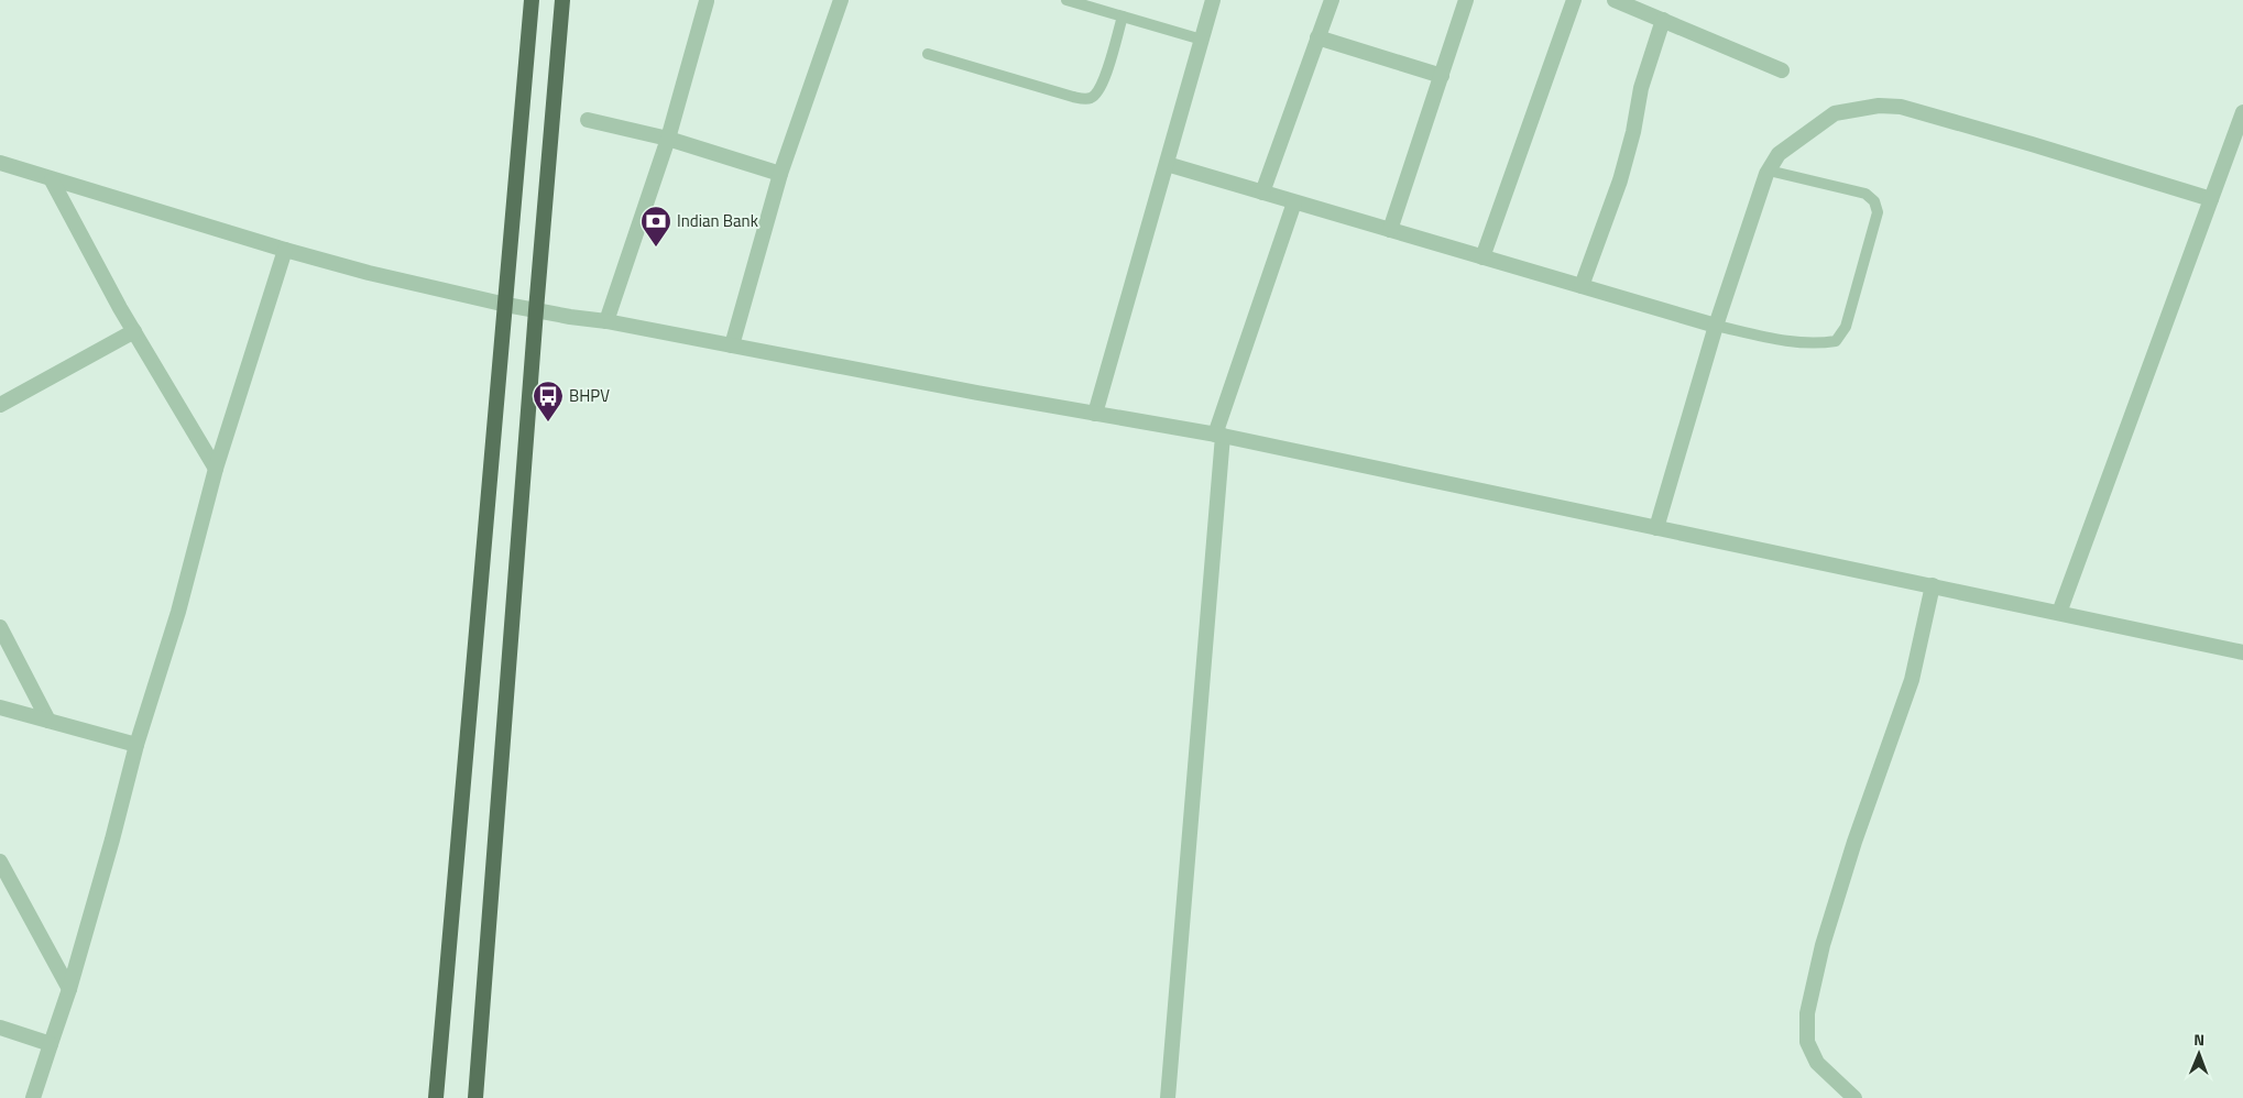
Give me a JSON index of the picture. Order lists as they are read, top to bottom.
{
  "places": {
    "bank": ["Indian Bank"],
    "bus stop": ["BHPV"]
  },
  "north": "top"
}
